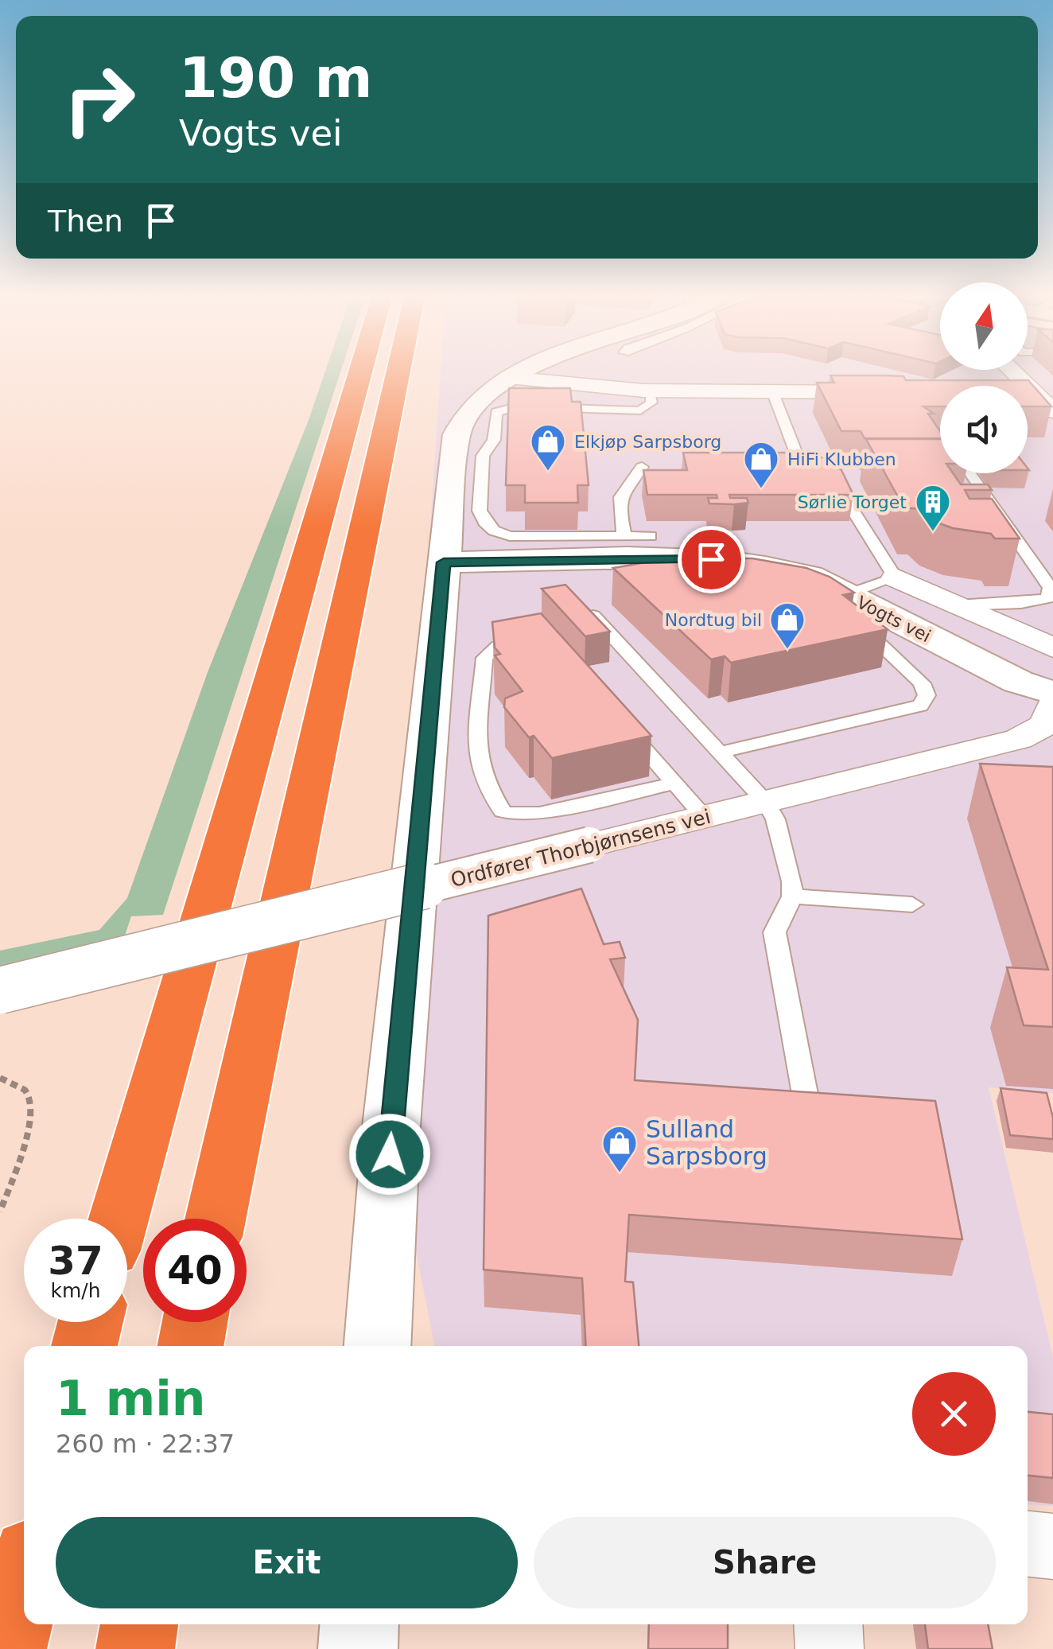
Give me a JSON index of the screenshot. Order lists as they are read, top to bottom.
{
  "streets": {
    "street": ["Vogts vei", "Ordfører Thorbjørnsens vei"]
  },
  "places": {
    "shop": [
      "Elkjøp Sarpsborg",
      "HiFi Klubben",
      "Nordtug bil",
      "Sulland Sarpsborg"
    ],
    "building": ["Sørlie Torget"]
  },
  "north": "top",
  "page": {
    "turn": ["190 m", "Vogts vei"],
    "then": "Then",
    "speed": "37 km/h",
    "limit": "40",
    "heading": ["1 min", "260 m · 22:37"],
    "buttons": ["Exit", "Share"]
  }
}
